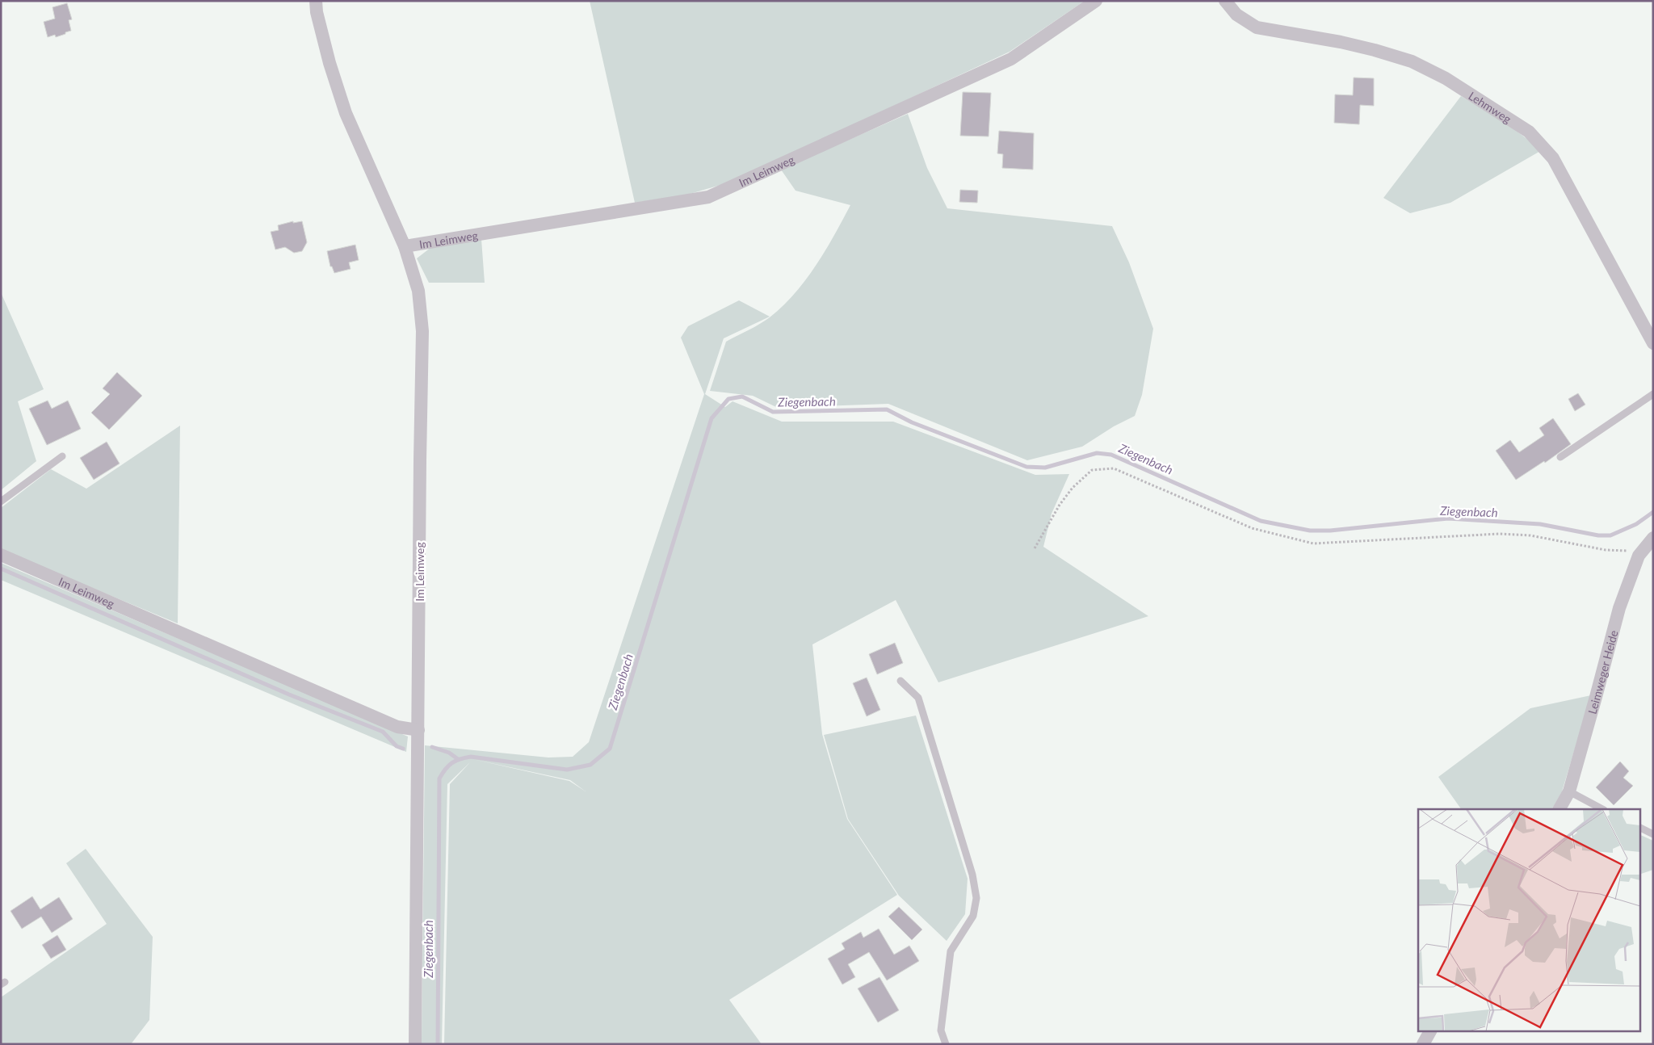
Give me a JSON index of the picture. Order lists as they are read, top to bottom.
{
  "streets": {
    "street": ["Lehmweg", "Im Leimweg", "Leimweger Heide"]
  },
  "water": ["Ziegenbach"]
}
